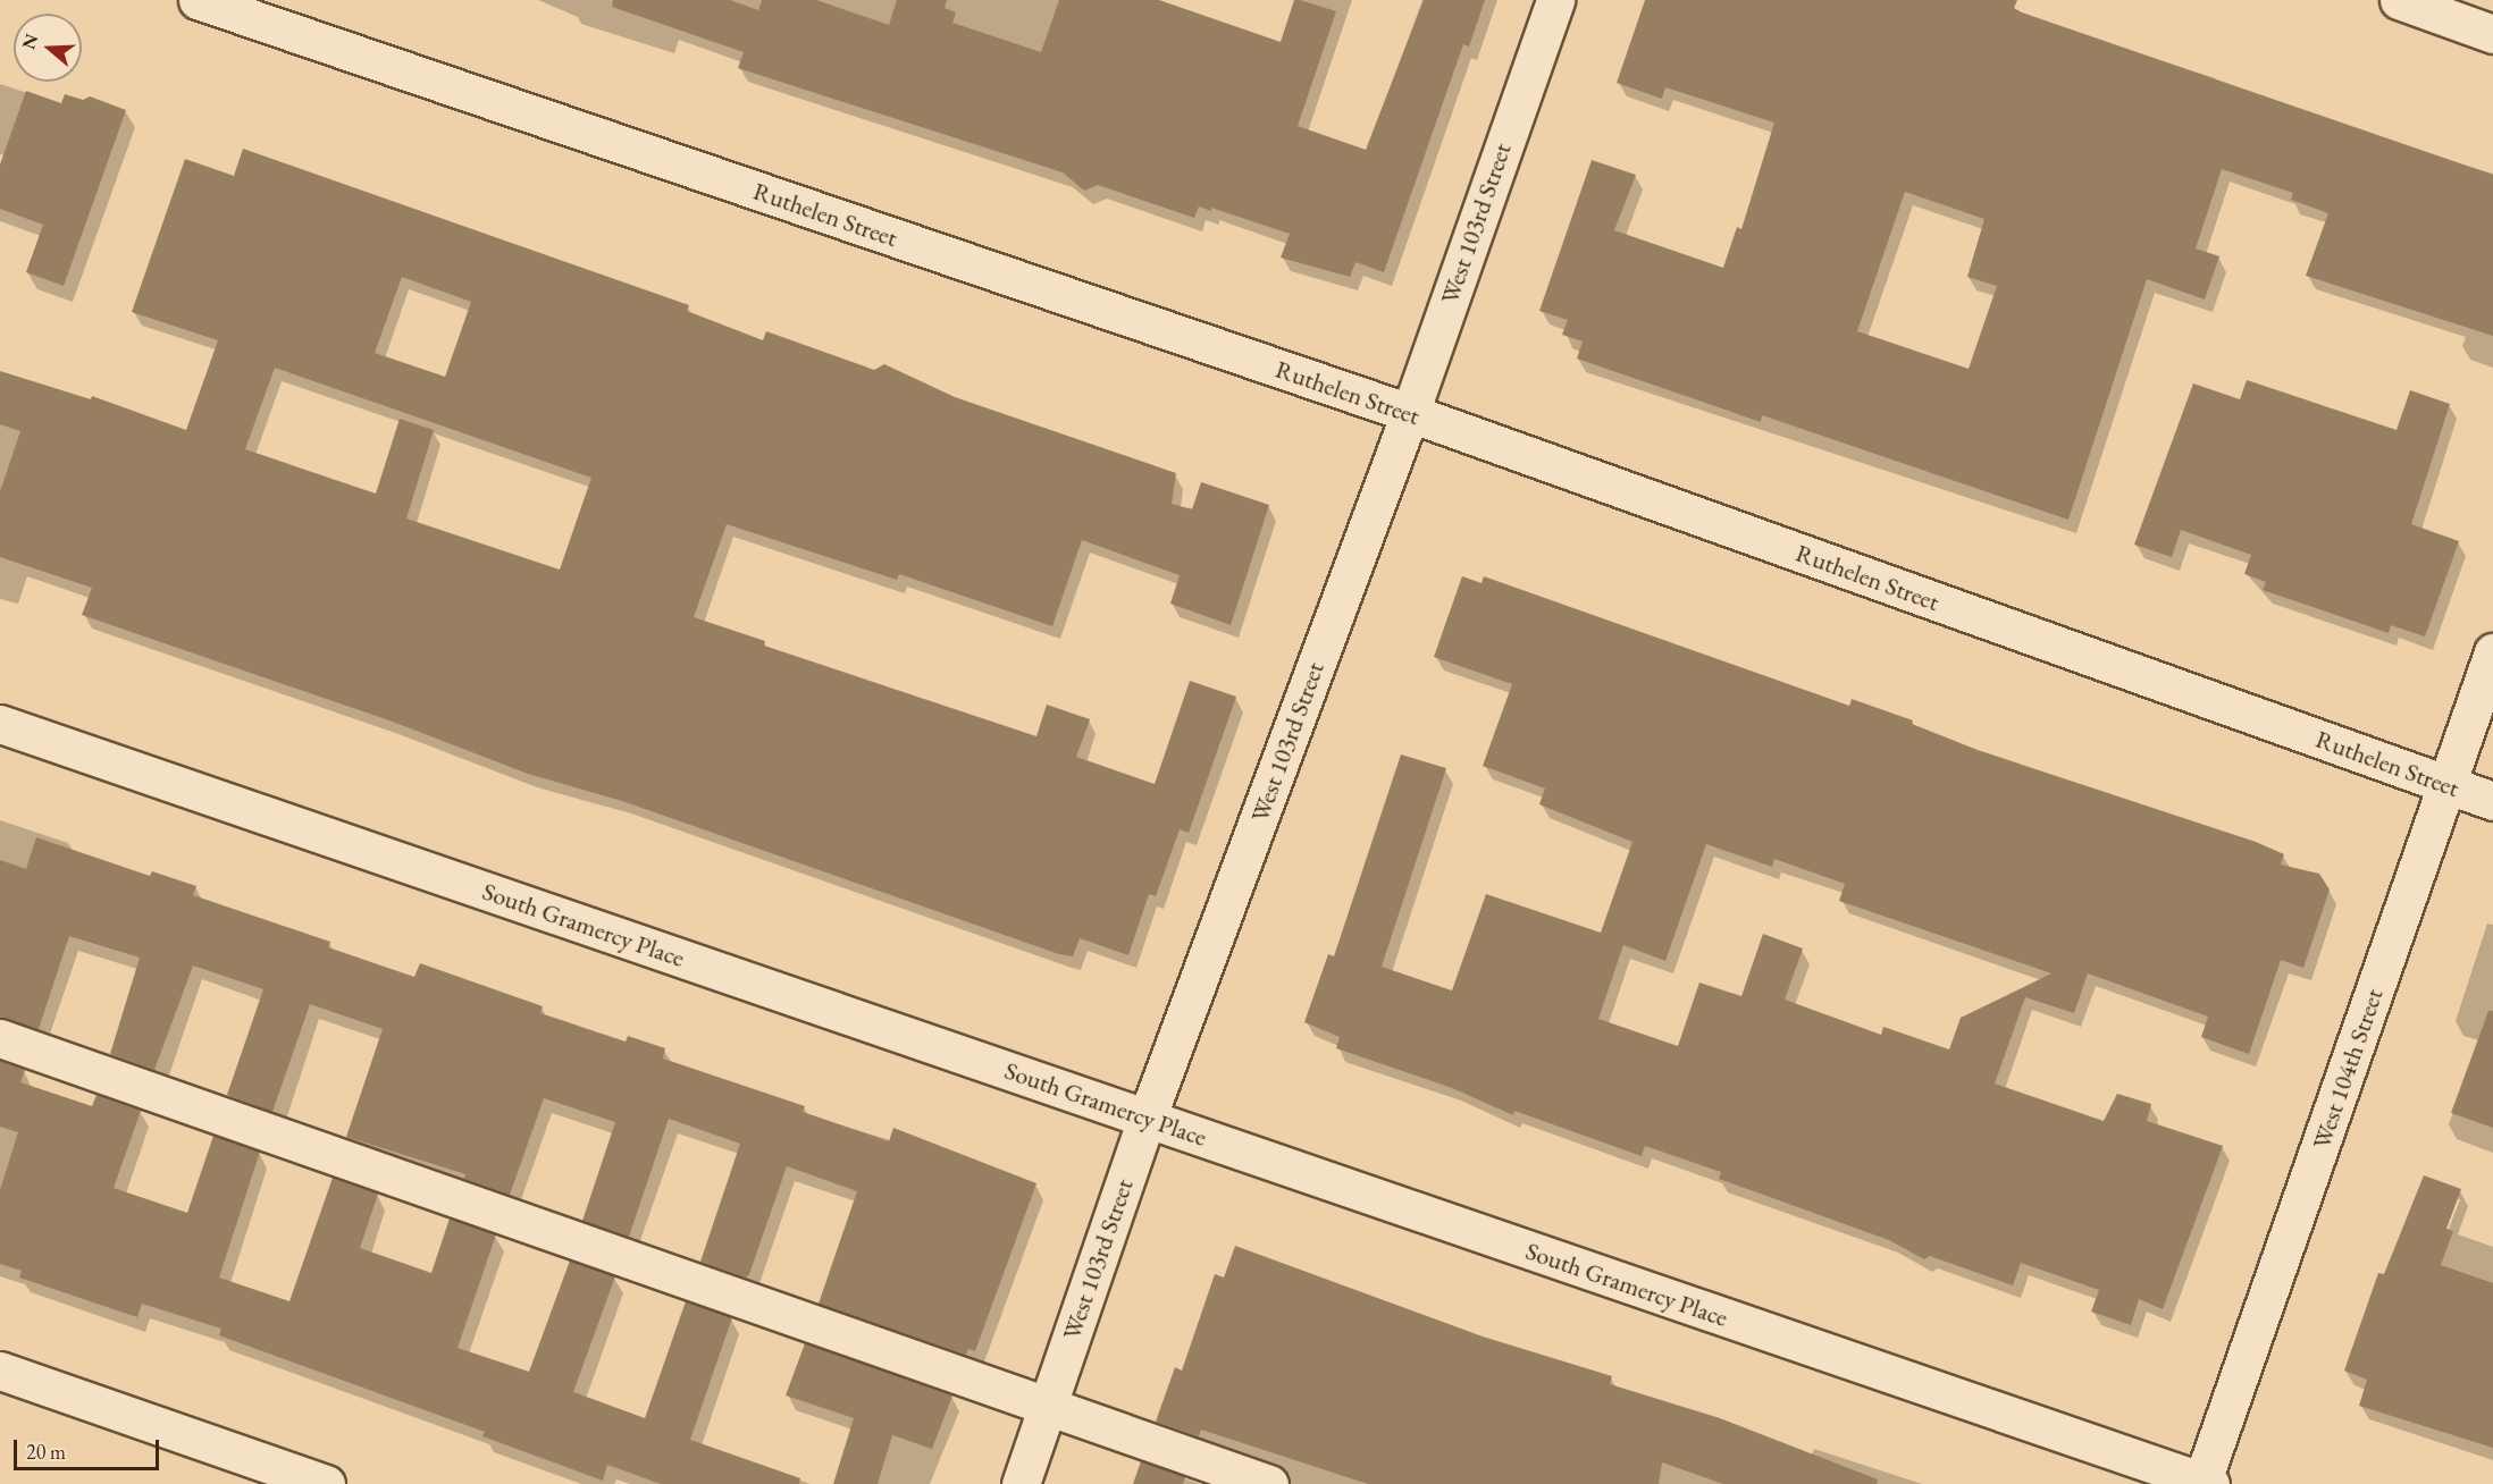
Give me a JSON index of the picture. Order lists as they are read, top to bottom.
{
  "streets": {
    "street": [
      "Ruthelen Street",
      "West 103rd Street",
      "South Gramercy Place",
      "West 104th Street"
    ]
  },
  "crossings": [
    ["Ruthelen Street", "West 103rd Street"],
    ["Ruthelen Street", "West 104th Street"],
    ["West 103rd Street", "South Gramercy Place"],
    ["South Gramercy Place", "West 104th Street"]
  ],
  "scale_bar": "20 m",
  "north": "left"
}
